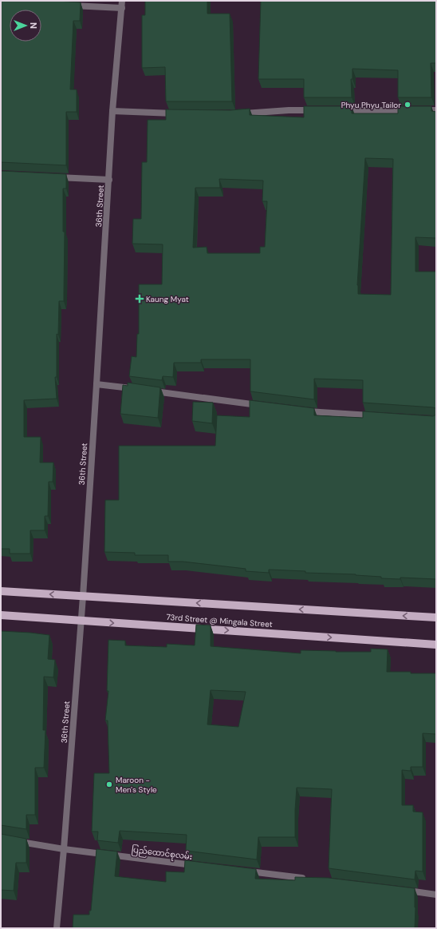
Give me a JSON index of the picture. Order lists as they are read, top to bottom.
{
  "streets": {
    "main road": ["73rd Street @ Mingala Street"],
    "street": ["36th Street", "ပြည်ထောင်စုလမ်း"]
  },
  "crossings": [
    ["36th Street", "73rd Street @ Mingala Street"],
    ["36th Street", "ပြည်ထောင်စုလမ်း"]
  ],
  "places": {
    "other": ["Phyu Phyu Tailor", "Maroon - Men's Style"],
    "health": ["Kaung Myat"]
  },
  "north": "right"
}
